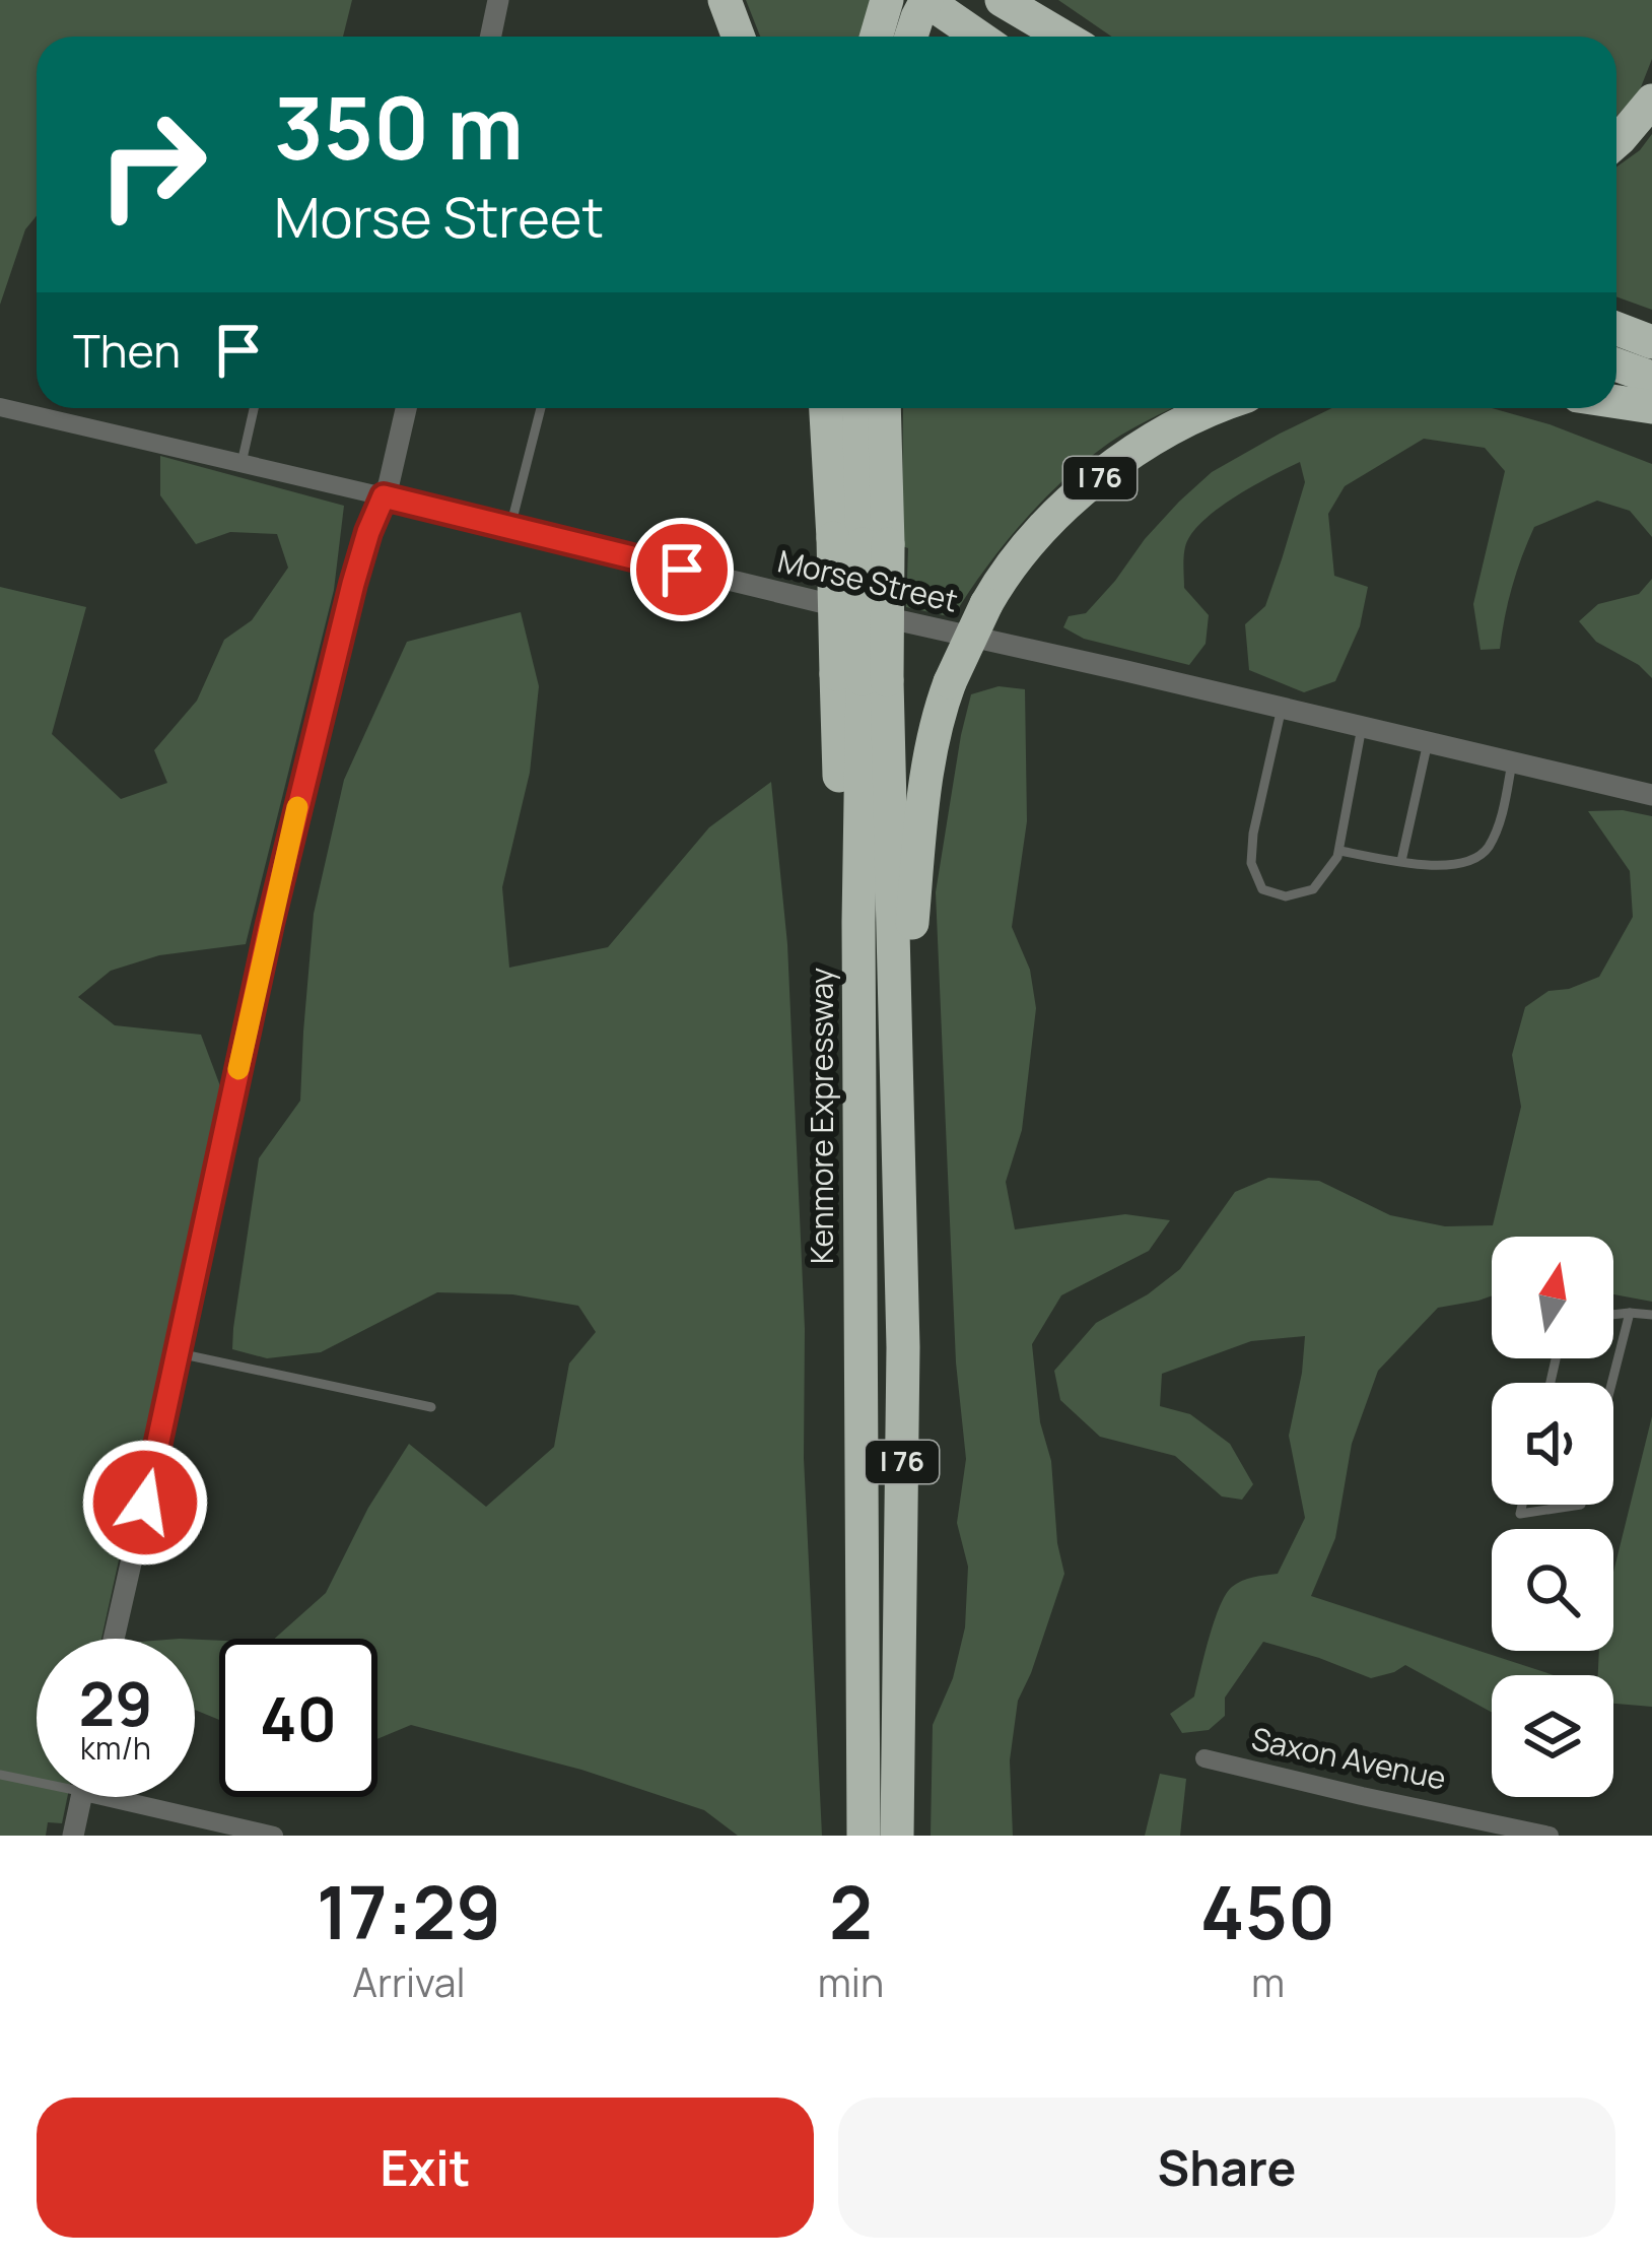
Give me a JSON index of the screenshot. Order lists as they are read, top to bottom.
{
  "streets": {
    "highway": ["I 76", "Kenmore Expressway"],
    "street": ["Morse Street", "Saxon Avenue"]
  },
  "north": "top",
  "page": {
    "turn": ["350 m", "Morse Street"],
    "then": "Then",
    "speed": "29 km/h",
    "limit": "40",
    "eta": [
      "17:29",
      "Arrival",
      "2",
      "min",
      "450",
      "m"
    ],
    "buttons": ["Exit", "Share"]
  }
}
